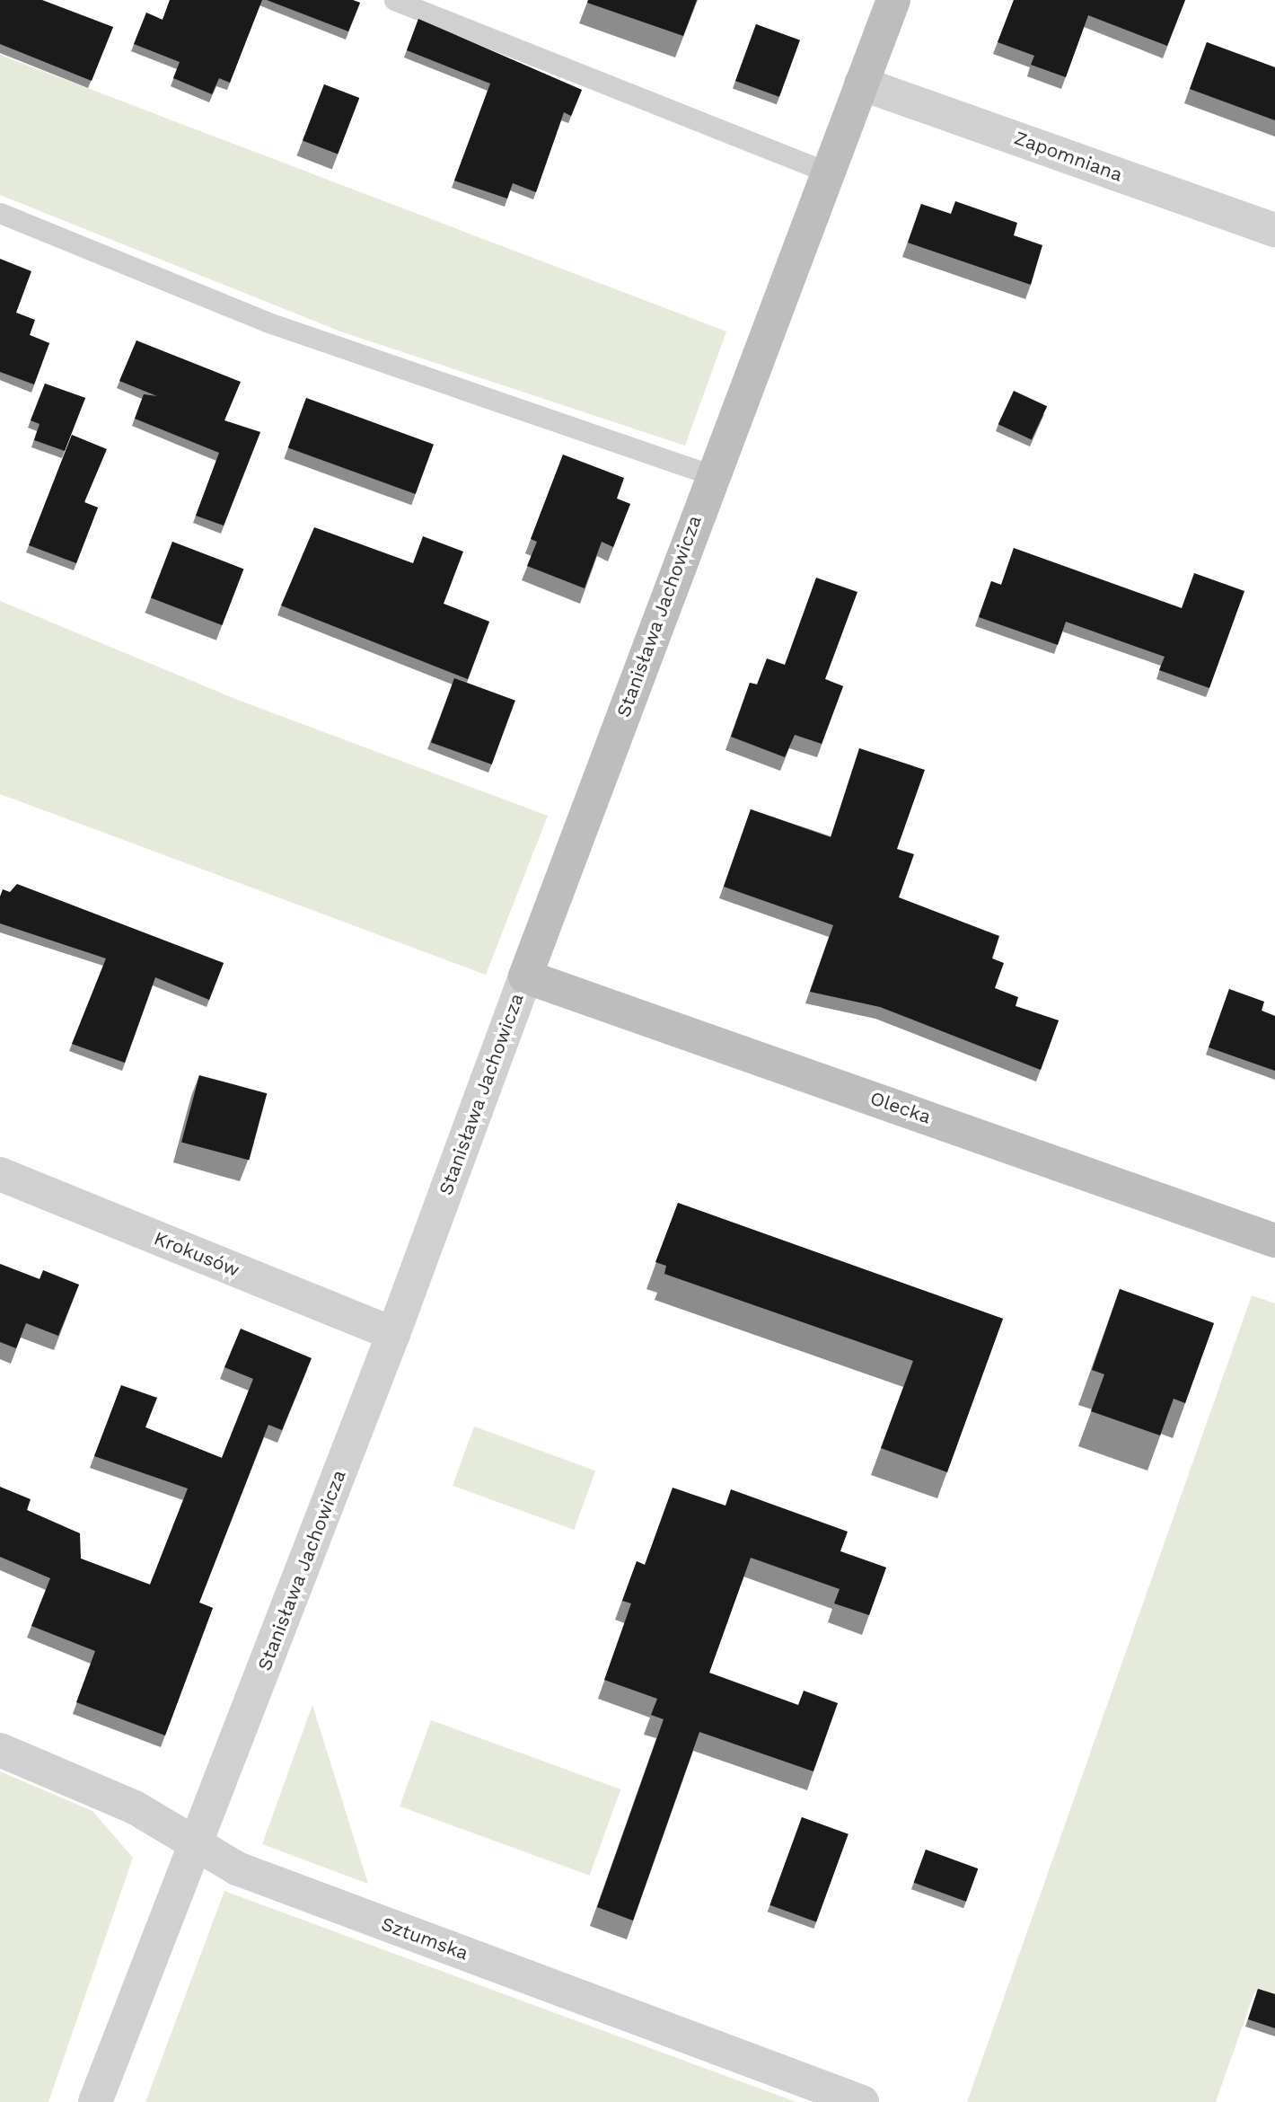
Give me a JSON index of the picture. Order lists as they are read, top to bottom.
{
  "streets": {
    "street": [
      "Zapomniana",
      "Stanisława Jachowicza",
      "Olecka",
      "Krokusów",
      "Sztumska"
    ]
  },
  "crossings": [
    ["Zapomniana", "Stanisława Jachowicza"],
    ["Stanisława Jachowicza", "Olecka"],
    ["Stanisława Jachowicza", "Krokusów"],
    ["Stanisława Jachowicza", "Sztumska"]
  ]
}
